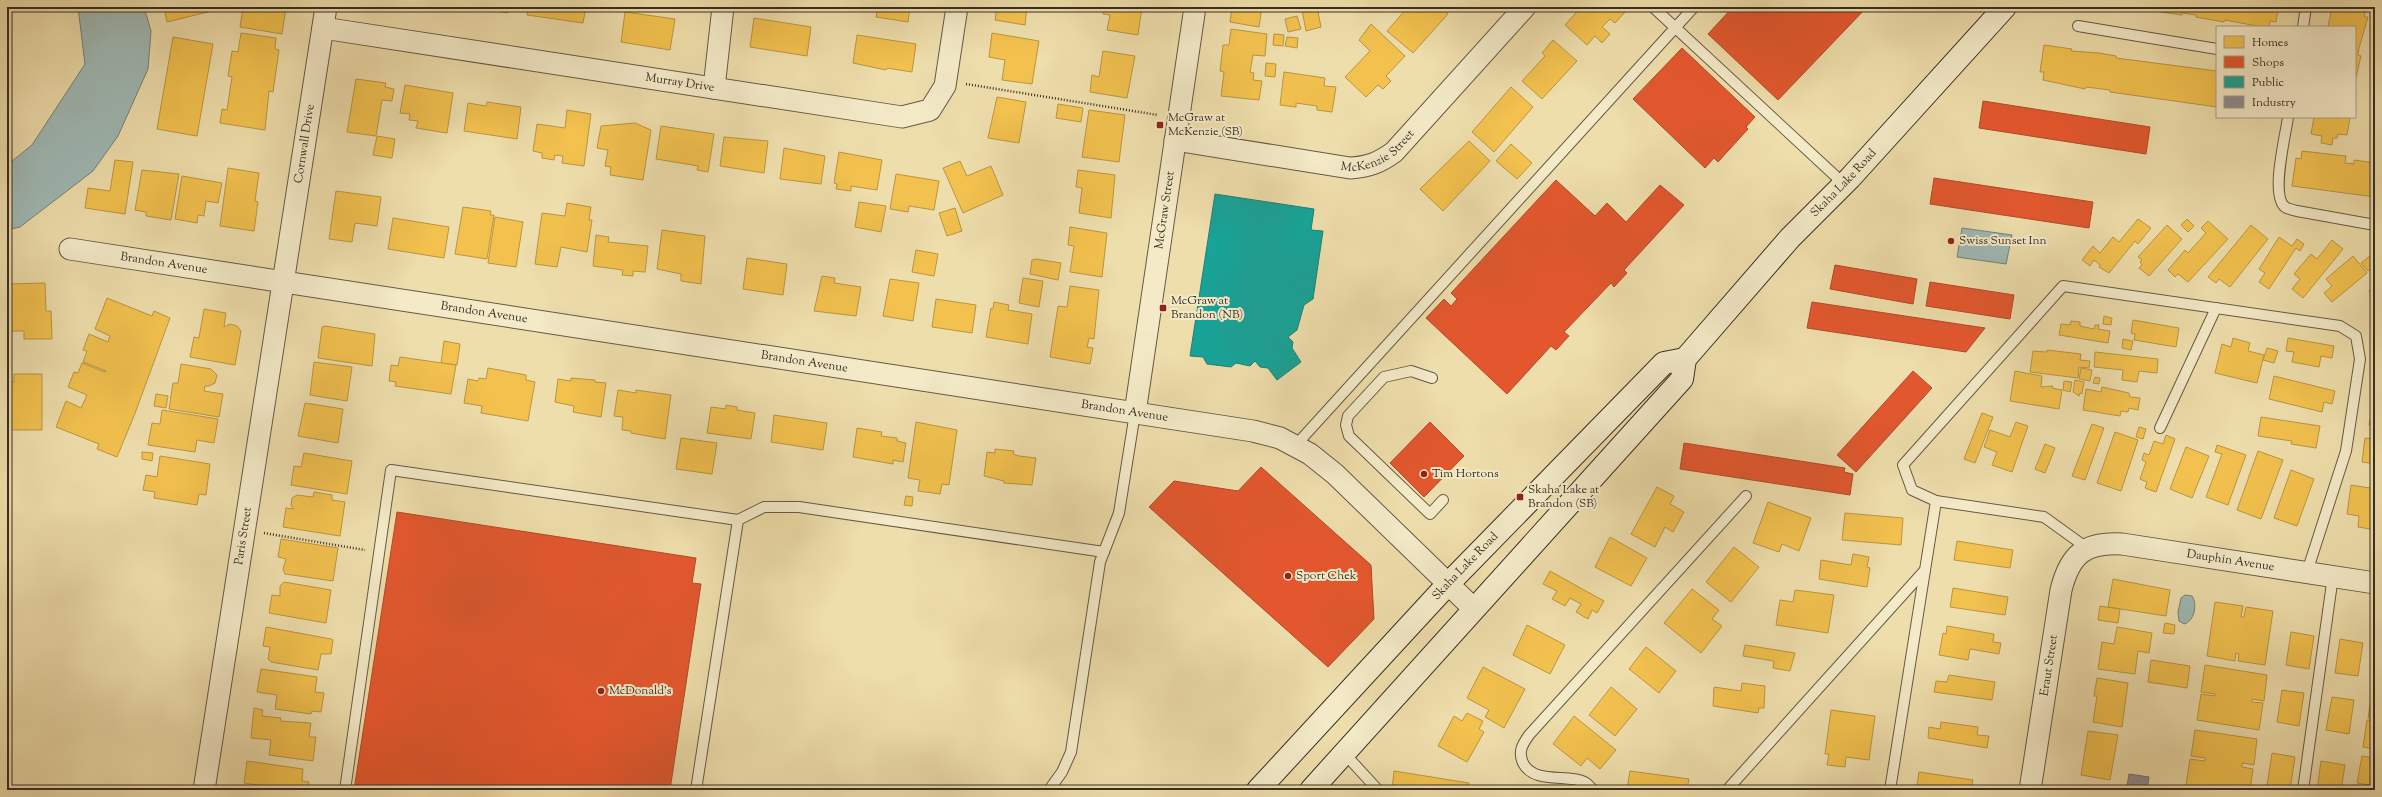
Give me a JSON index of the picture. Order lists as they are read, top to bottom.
{
  "streets": {
    "main road": ["Skaha Lake Road"],
    "street": [
      "Murray Drive",
      "Cornwall Drive",
      "McKenzie Street",
      "McGraw Street",
      "Brandon Avenue",
      "Paris Street",
      "Dauphin Avenue",
      "Eraut Street"
    ]
  },
  "crossings": [
    ["Murray Drive", "Cornwall Drive"],
    ["Cornwall Drive", "Brandon Avenue"],
    ["Cornwall Drive", "Paris Street"],
    ["McKenzie Street", "McGraw Street"],
    ["Skaha Lake Road", "Brandon Avenue"],
    ["McGraw Street", "Brandon Avenue"],
    ["Brandon Avenue", "Paris Street"],
    ["Dauphin Avenue", "Eraut Street"]
  ],
  "places": {
    "transit": ["McGraw at McKenzie (SB)", "McGraw at Brandon (NB)", "Skaha Lake at Brandon (SB)"],
    "other": [
      "Swiss Sunset Inn",
      "Tim Hortons",
      "Sport Chek",
      "McDonald's"
    ]
  },
  "legend": [
    "Homes",
    "Shops",
    "Public",
    "Industry"
  ]
}
